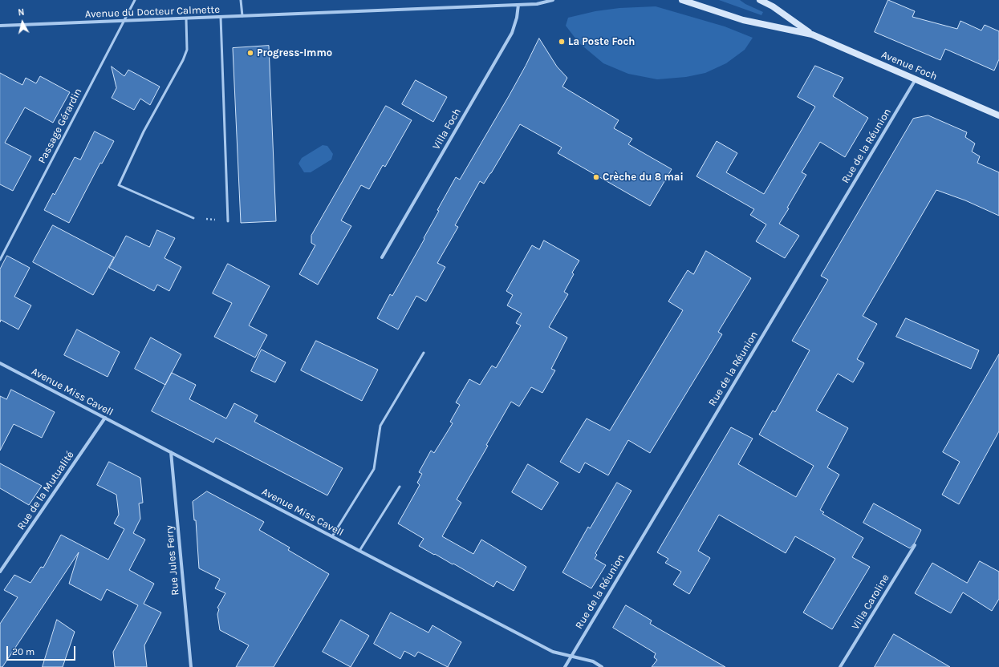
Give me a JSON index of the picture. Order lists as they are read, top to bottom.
{
  "streets": {
    "main road": ["Avenue Foch"],
    "street": [
      "Avenue du Docteur Calmette",
      "Villa Foch",
      "Rue de la Réunion",
      "Avenue Miss Cavell",
      "Rue de la Mutualité",
      "Rue Jules Ferry",
      "Villa Caroline"
    ],
    "lane": ["Passage Gérardin"]
  },
  "crossings": [
    ["Avenue du Docteur Calmette", "Passage Gérardin"],
    ["Avenue du Docteur Calmette", "Villa Foch"],
    ["Avenue Foch", "Rue de la Réunion"],
    ["Rue de la Réunion", "Avenue Miss Cavell"],
    ["Avenue Miss Cavell", "Rue de la Mutualité"],
    ["Avenue Miss Cavell", "Rue Jules Ferry"]
  ],
  "places": ["La Poste Foch", "Progress-Immo", "Crèche du 8 mai"],
  "scale_bar": "20 m",
  "north": "top"
}
